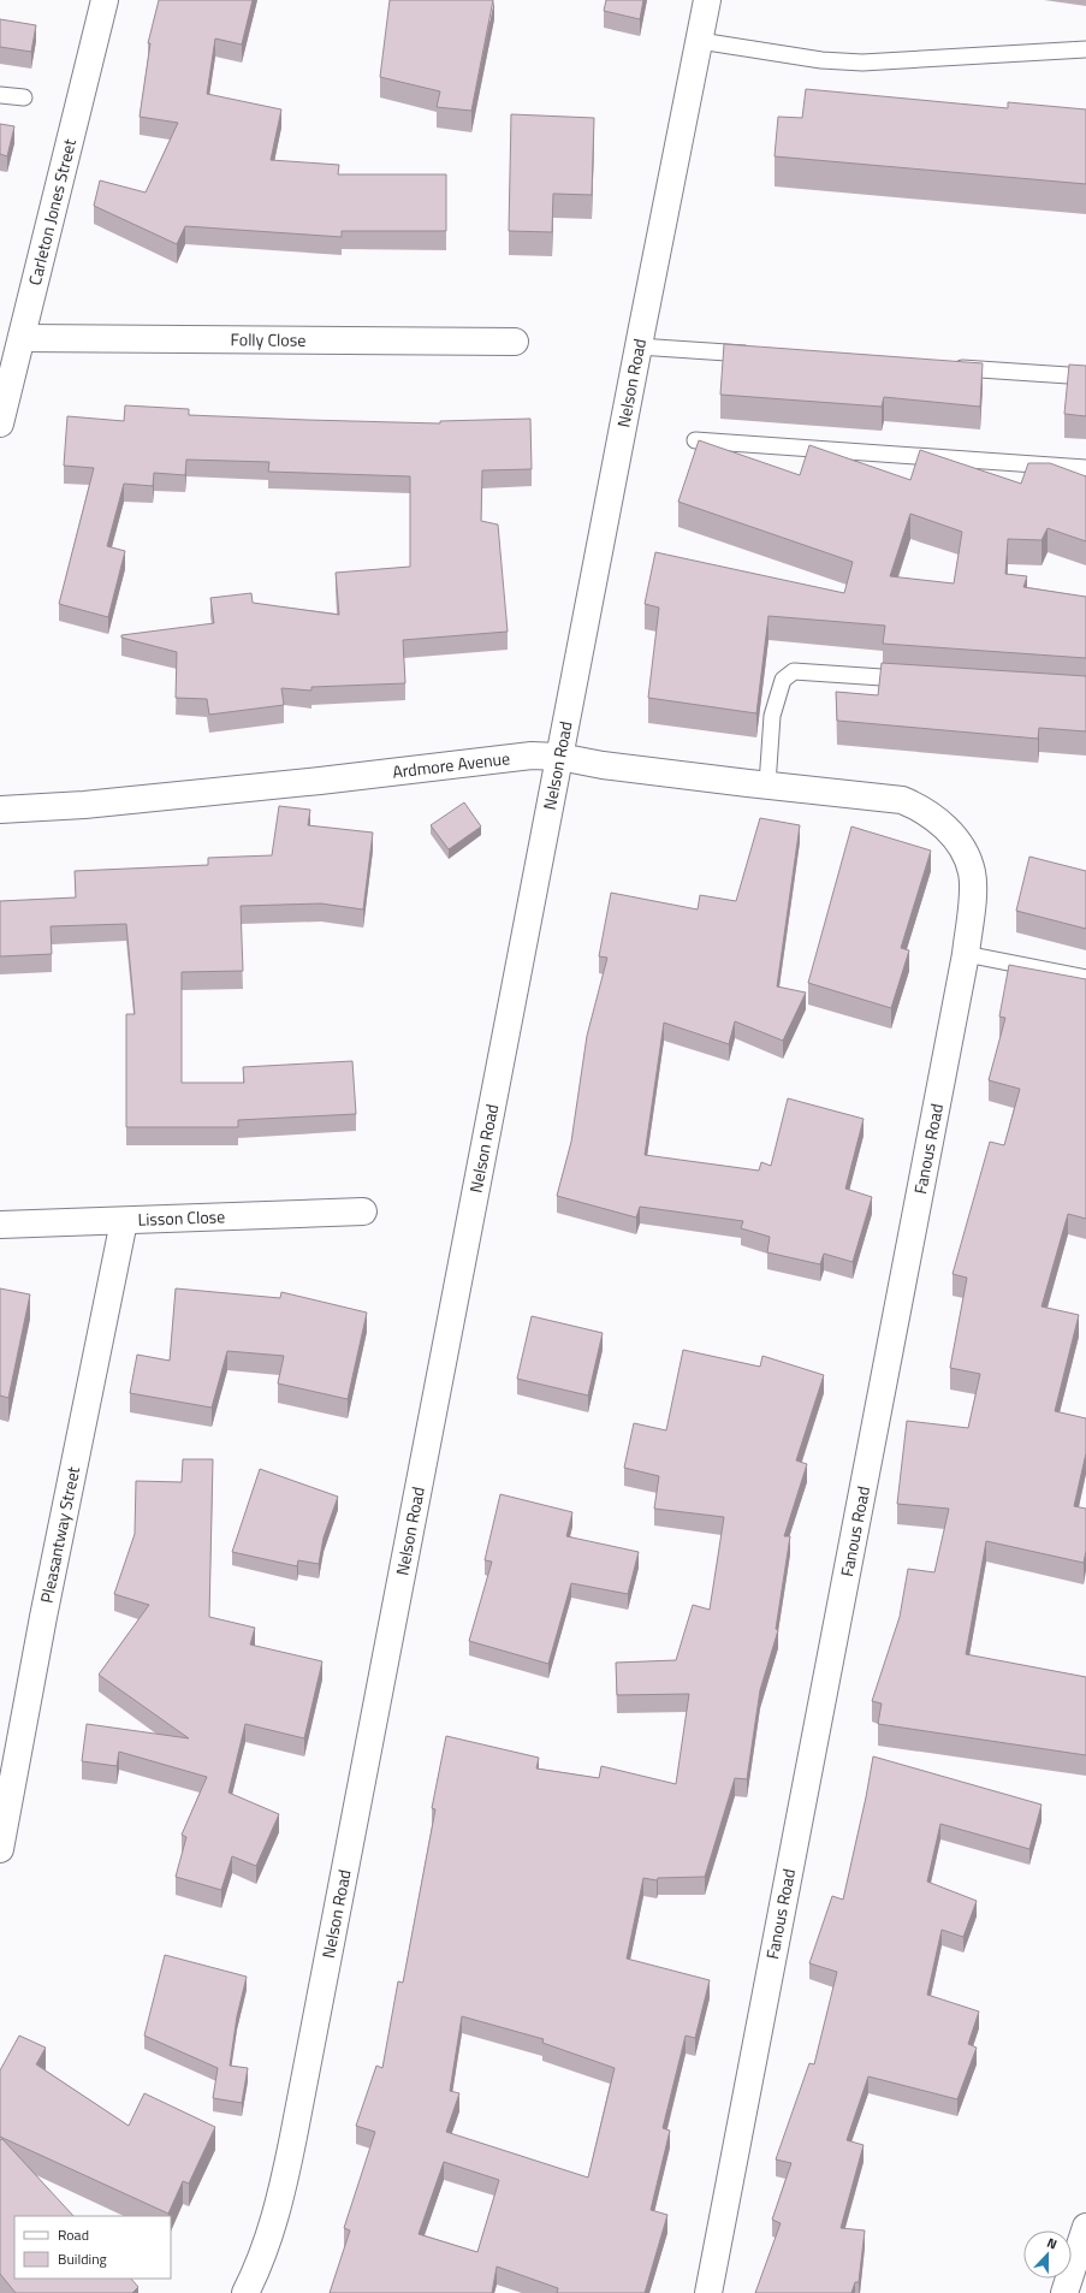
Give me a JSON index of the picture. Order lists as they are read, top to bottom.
{
  "streets": {
    "street": [
      "Carleton Jones Street",
      "Folly Close",
      "Nelson Road",
      "Ardmore Avenue",
      "Fanous Road",
      "Lisson Close",
      "Pleasantway Street"
    ]
  },
  "crossings": [
    ["Carleton Jones Street", "Folly Close"],
    ["Nelson Road", "Ardmore Avenue"],
    ["Ardmore Avenue", "Fanous Road"],
    ["Lisson Close", "Pleasantway Street"]
  ],
  "legend": ["Road", "Building"],
  "north": "top"
}
